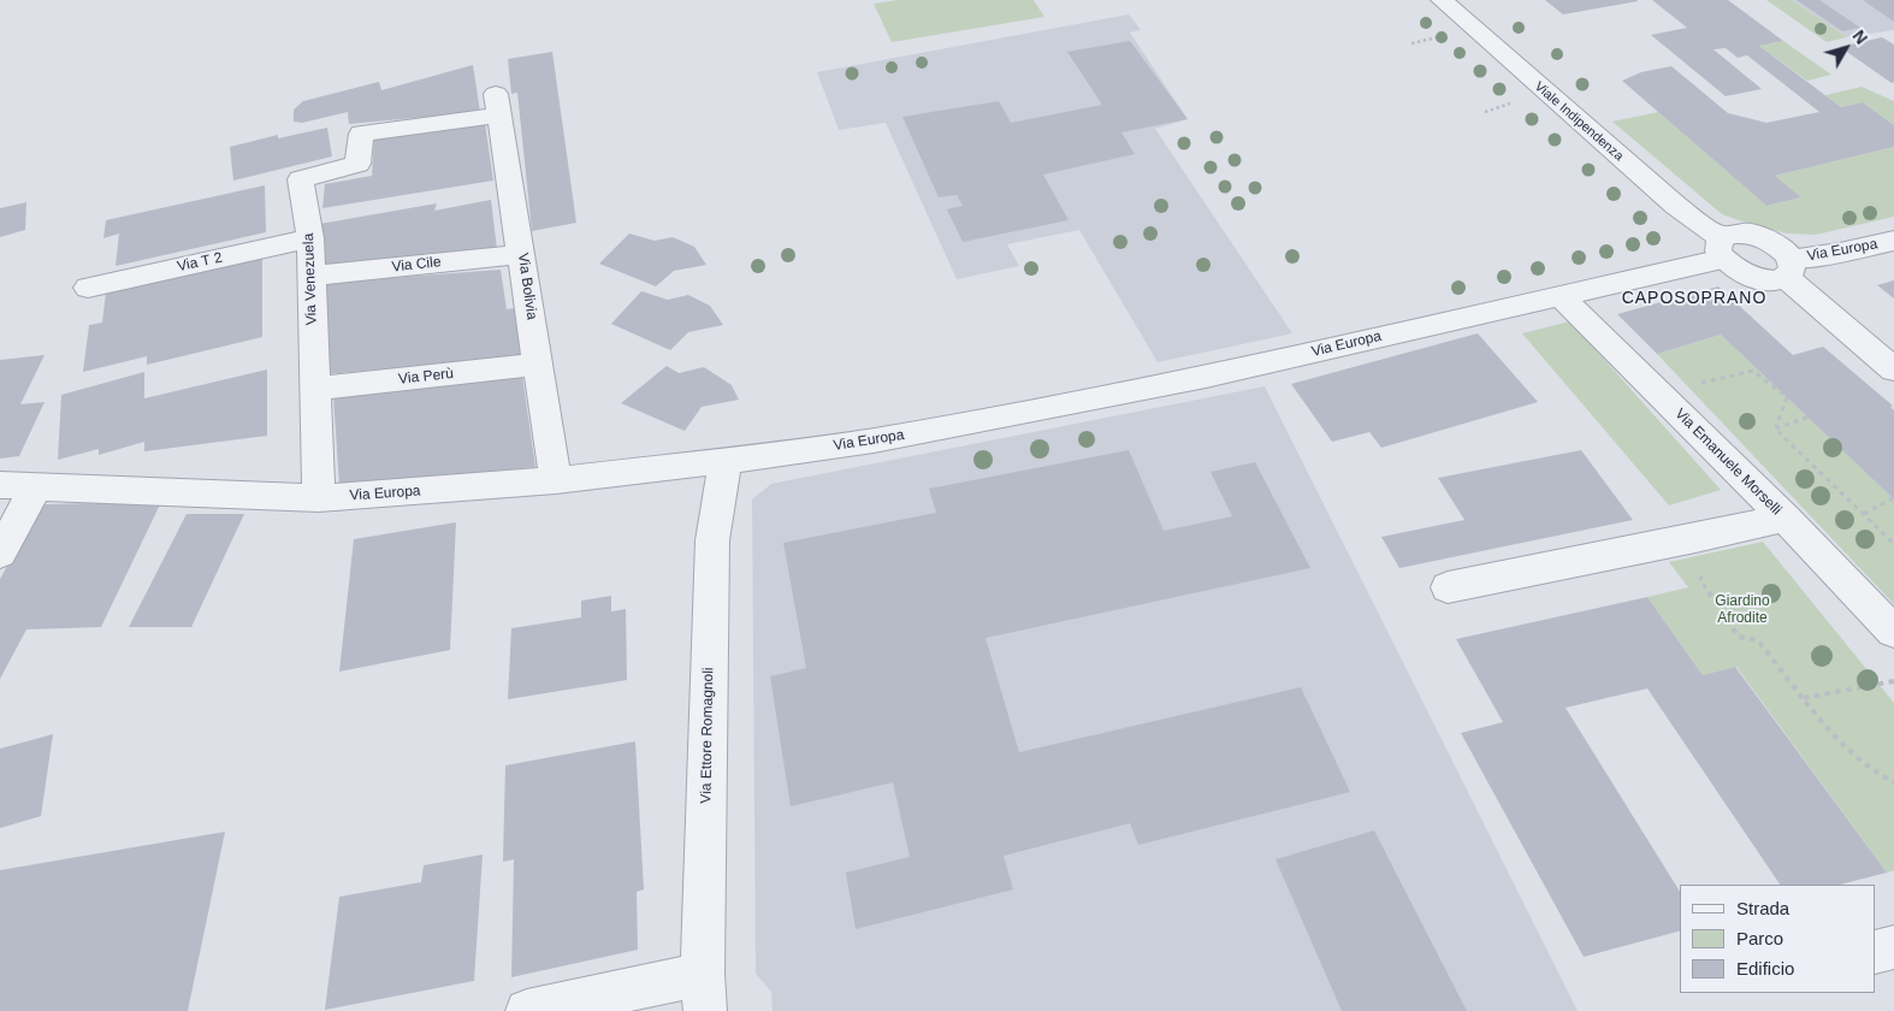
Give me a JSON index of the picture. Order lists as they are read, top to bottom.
{
  "streets": {
    "street": [
      "Viale Indipendenza",
      "Via Europa",
      "Via T 2",
      "Via Cile",
      "Via Venezuela",
      "Via Bolivia",
      "Via Perù",
      "Via Emanuele Morselli",
      "Via Ettore Romagnoli"
    ]
  },
  "crossings": [
    ["Viale Indipendenza", "Via Europa"],
    ["Via Europa", "Via Venezuela"],
    ["Via Europa", "Via Bolivia"],
    ["Via Europa", "Via Emanuele Morselli"],
    ["Via Europa", "Via Ettore Romagnoli"],
    ["Via T 2", "Via Venezuela"],
    ["Via Cile", "Via Venezuela"],
    ["Via Cile", "Via Bolivia"],
    ["Via Venezuela", "Via Bolivia"],
    ["Via Venezuela", "Via Perù"],
    ["Via Bolivia", "Via Perù"]
  ],
  "districts": ["CAPOSOPRANO"],
  "parks": ["Giardino Afrodite"],
  "legend": ["Strada", "Parco", "Edificio"],
  "north": "top right"
}
